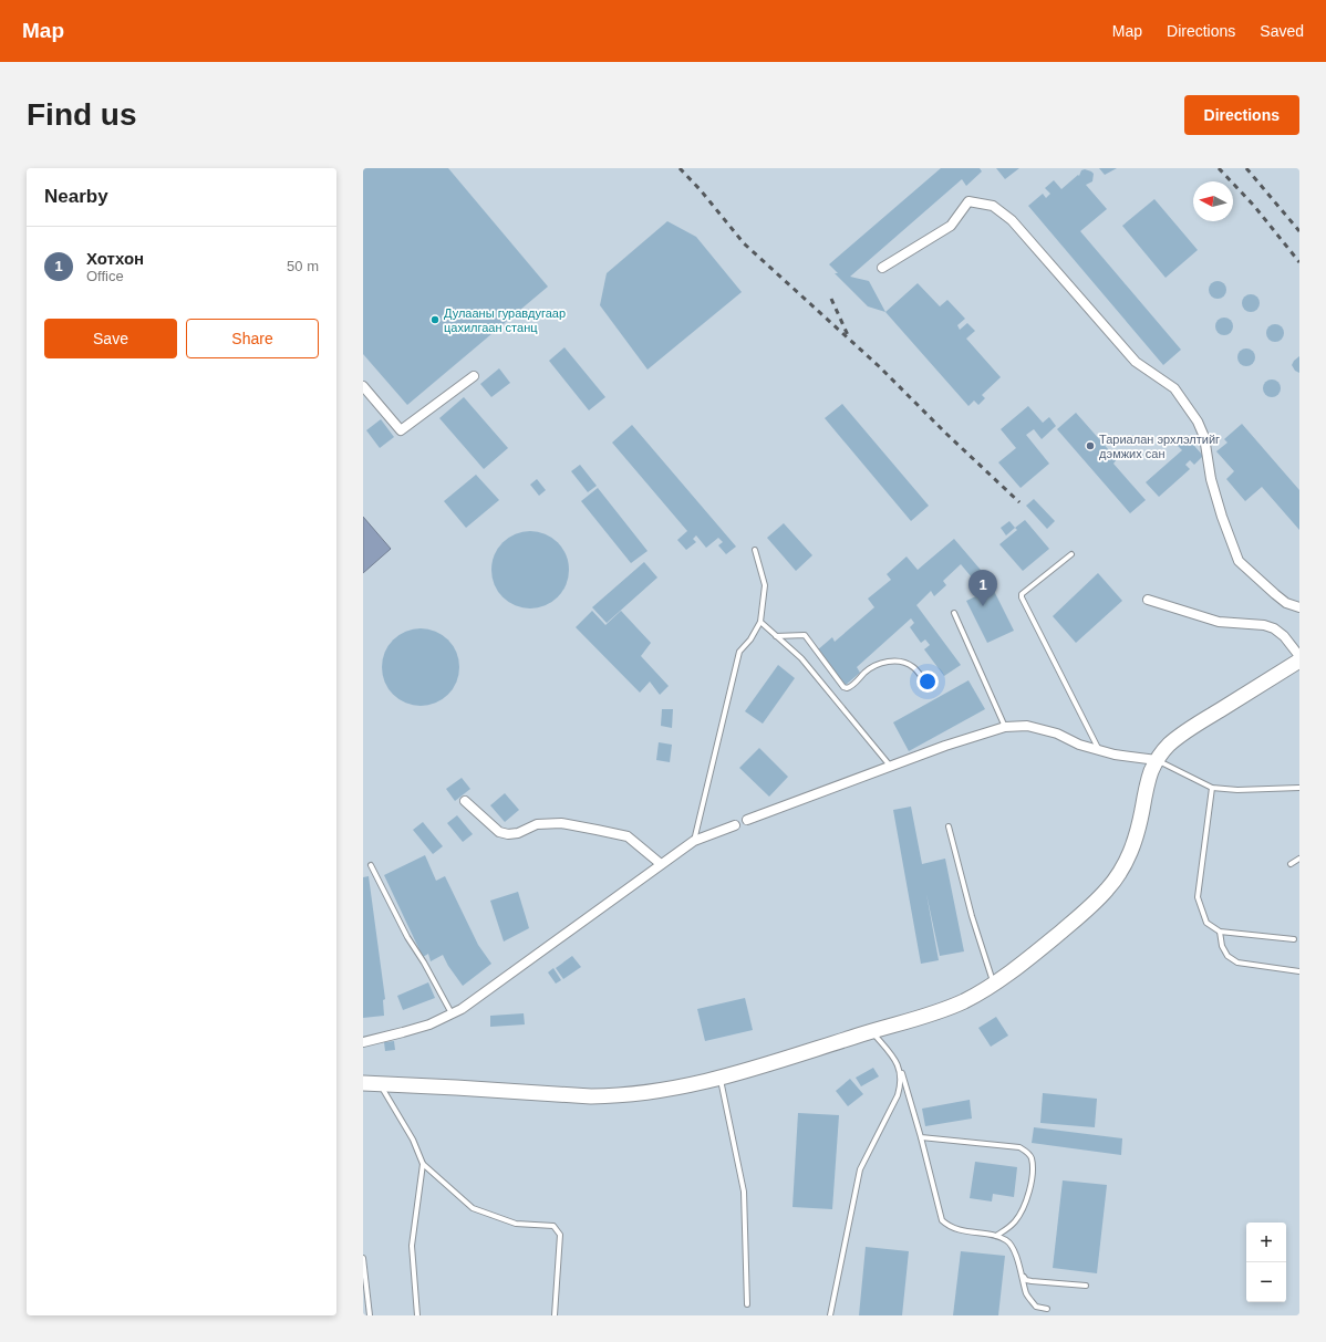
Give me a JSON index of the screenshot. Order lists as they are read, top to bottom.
{
  "places": ["Дулааны гуравдугаар цахилгаан станц", "Тариалан эрхлэлтийг дэмжих сан"],
  "north": "left",
  "page": {
    "header": "Map",
    "nav": ["Map", "Directions", "Saved"],
    "buttons": [
      "Directions",
      ["Save", "Share"]
    ],
    "title": "Find us",
    "heading": "Nearby",
    "list": [
      {
        "mark": "1",
        "name": "Хотхон",
        "note": "Office",
        "value": "50 m"
      }
    ],
    "pins": "1",
    "map_buttons": ["+", "−"]
  }
}
